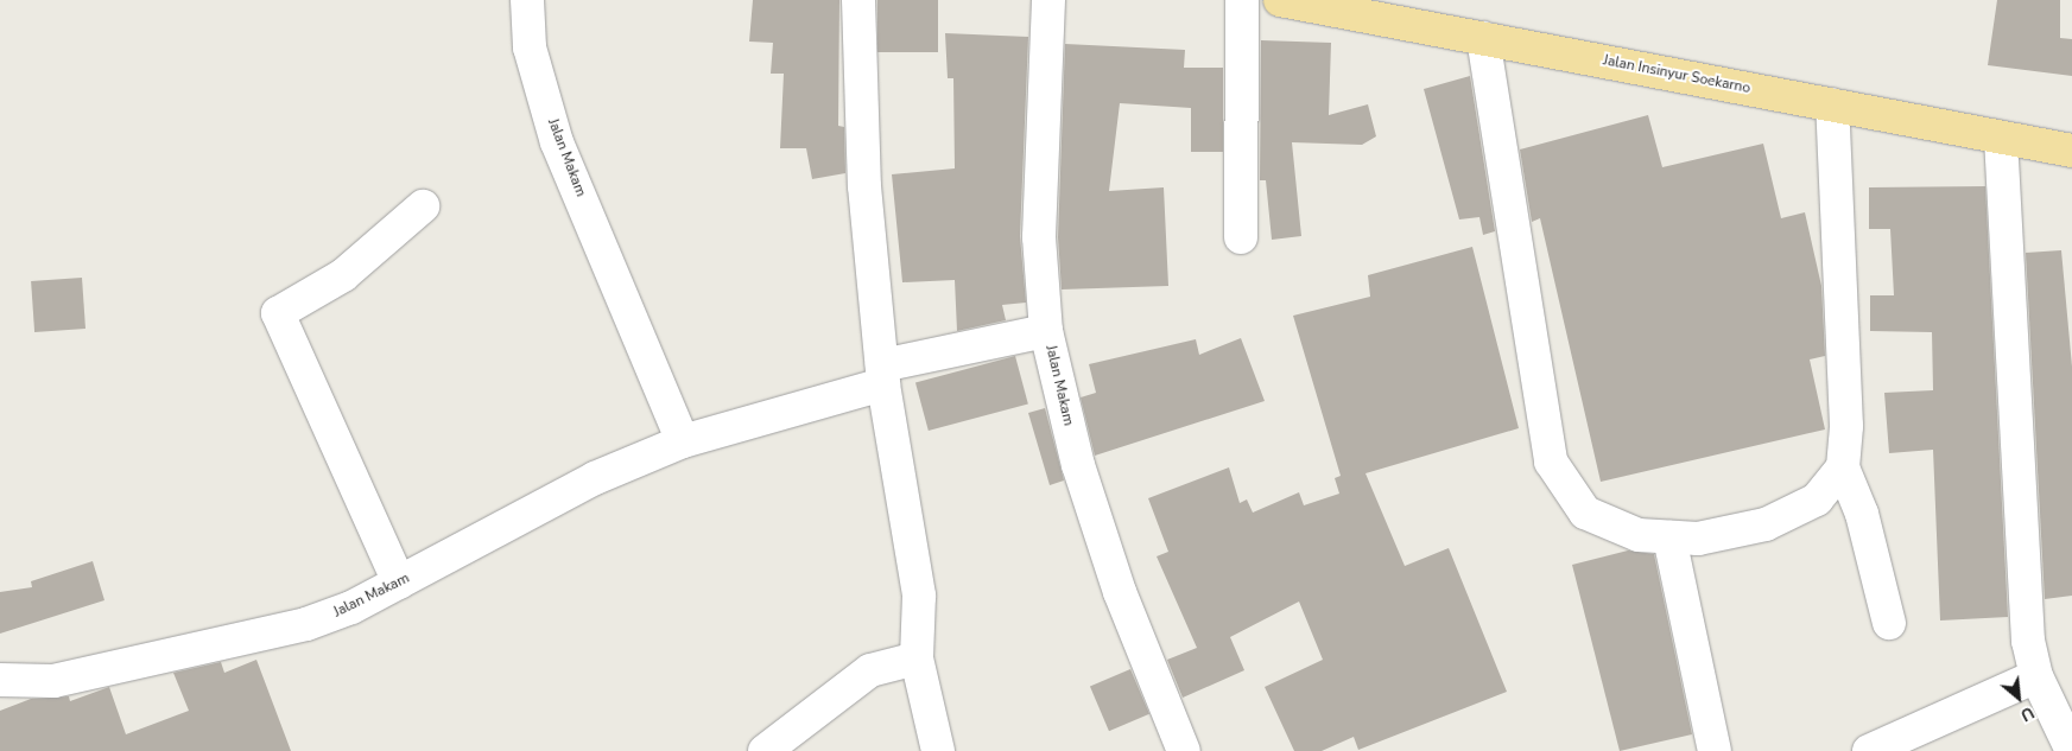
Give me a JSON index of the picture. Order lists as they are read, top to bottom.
{
  "streets": {
    "main road": ["Jalan Insinyur Soekarno"],
    "street": ["Jalan Makam"]
  },
  "north": "bottom right"
}
